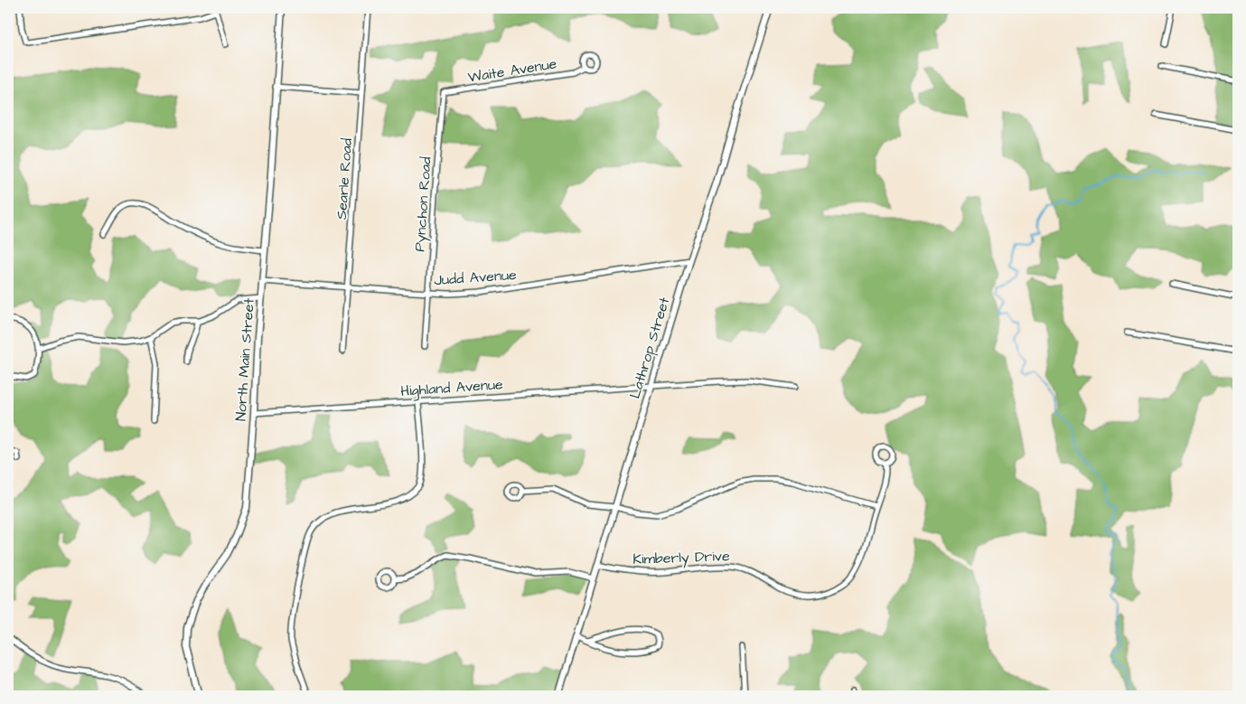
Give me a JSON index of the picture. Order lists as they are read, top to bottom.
{
  "streets": {
    "street": [
      "Waite Avenue",
      "Searle Road",
      "Pynchon Road",
      "Judd Avenue",
      "Lathrop Street",
      "North Main Street",
      "Highland Avenue",
      "Kimberly Drive"
    ]
  },
  "crossings": [
    ["Waite Avenue", "Pynchon Road"],
    ["Searle Road", "Judd Avenue"],
    ["Pynchon Road", "Judd Avenue"],
    ["Judd Avenue", "Lathrop Street"],
    ["Judd Avenue", "North Main Street"],
    ["Lathrop Street", "Highland Avenue"],
    ["Lathrop Street", "Kimberly Drive"],
    ["North Main Street", "Highland Avenue"]
  ]
}
